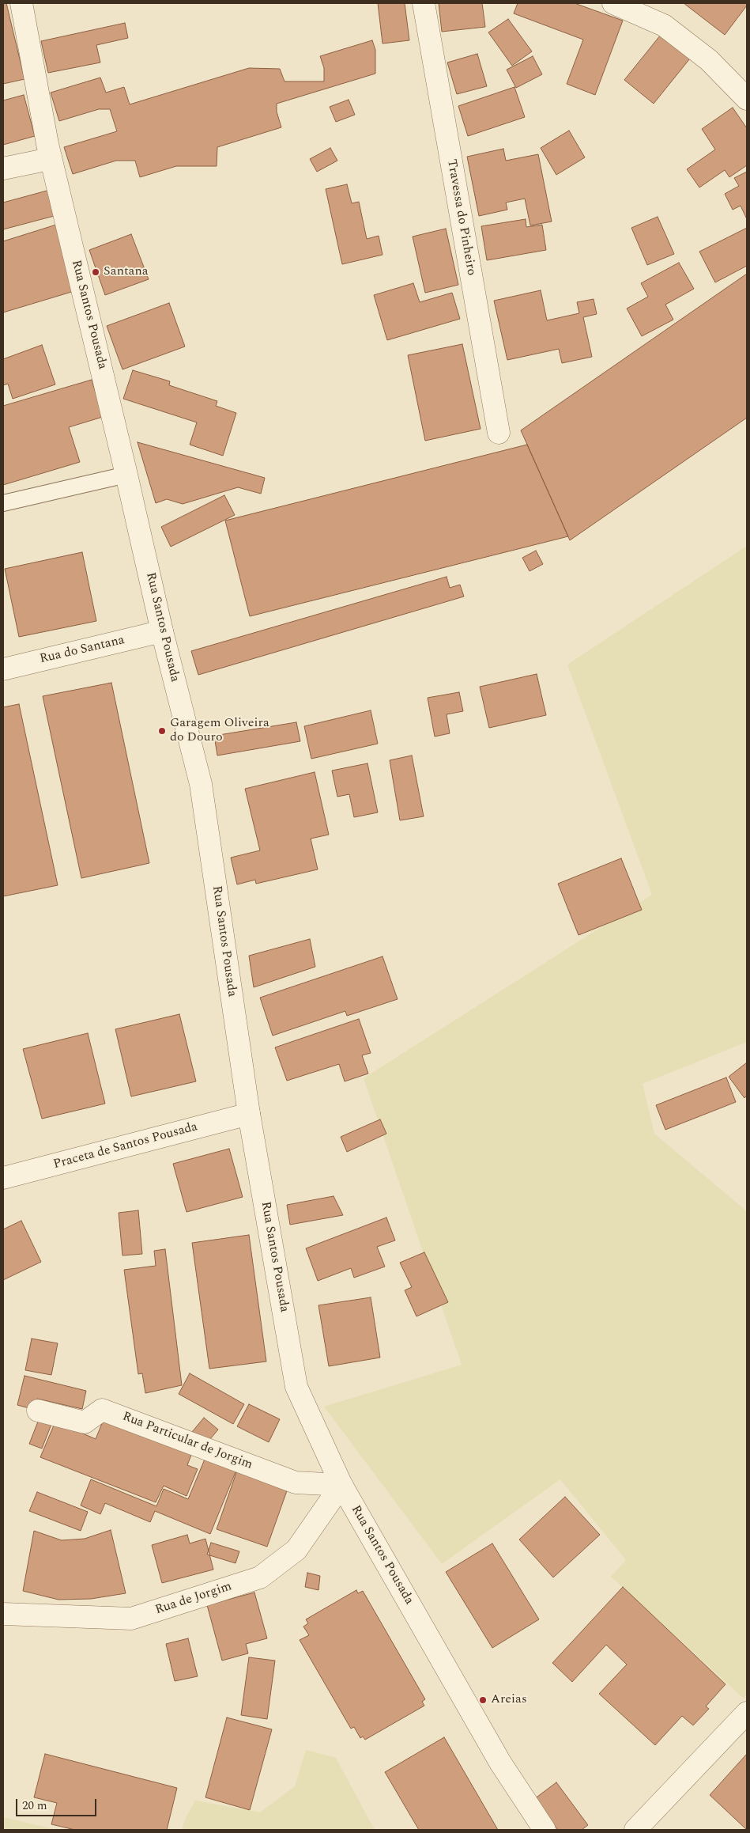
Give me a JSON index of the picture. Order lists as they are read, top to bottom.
{
  "streets": {
    "street": [
      "Travessa do Pinheiro",
      "Rua Santos Pousada",
      "Rua do Santana",
      "Praceta de Santos Pousada",
      "Rua Particular de Jorgim",
      "Rua de Jorgim"
    ]
  },
  "crossings": [
    ["Rua Santos Pousada", "Rua do Santana"],
    ["Rua Santos Pousada", "Praceta de Santos Pousada"],
    ["Rua Santos Pousada", "Rua Particular de Jorgim"],
    ["Rua Santos Pousada", "Rua de Jorgim"],
    ["Rua Particular de Jorgim", "Rua de Jorgim"]
  ],
  "places": ["Santana", "Garagem Oliveira do Douro", "Areias"],
  "scale_bar": "20 m"
}
